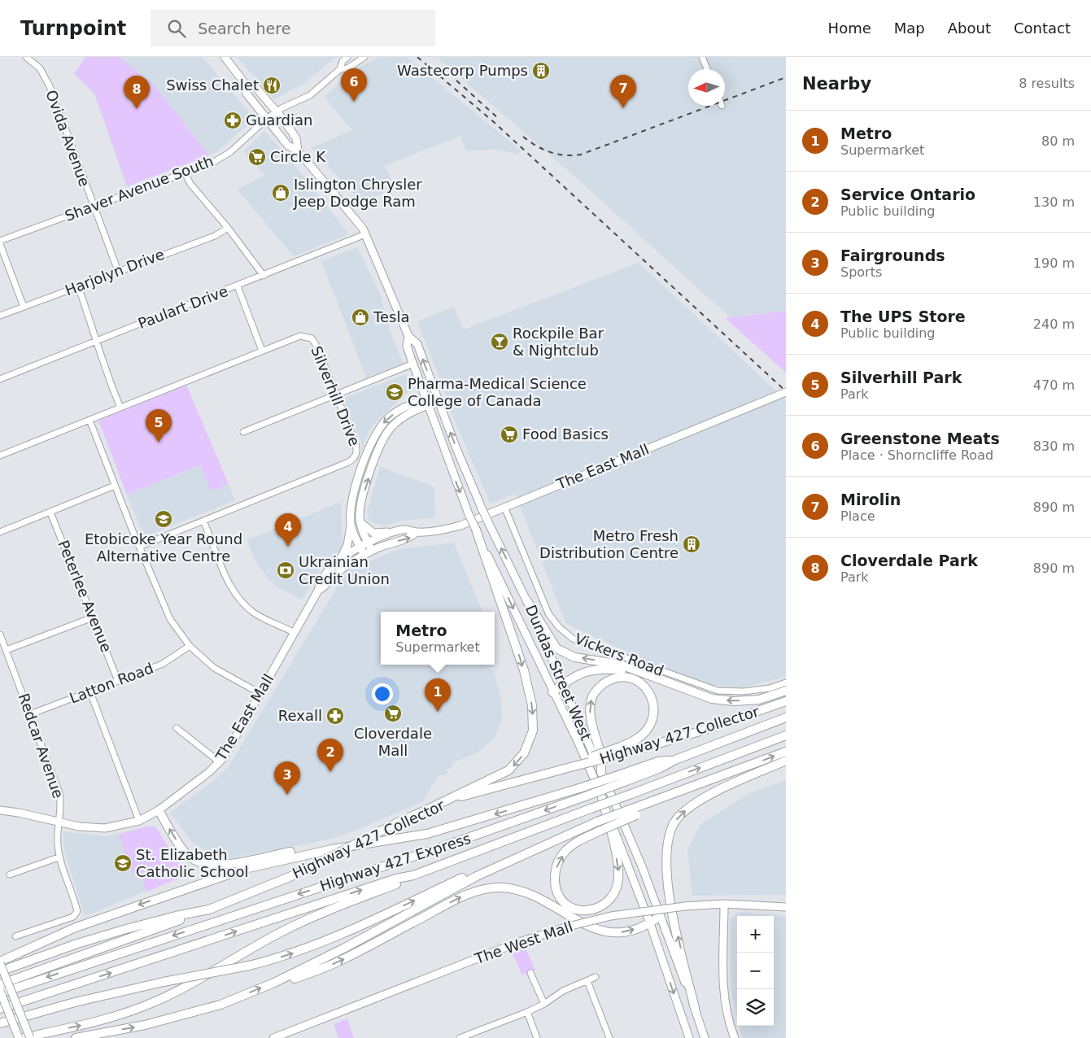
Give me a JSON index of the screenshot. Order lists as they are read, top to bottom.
{
  "streets": {
    "highway": ["Highway 427 Collector", "Highway 427 Express"],
    "main road": ["The East Mall", "Dundas Street West", "The West Mall"],
    "street": [
      "Ovida Avenue",
      "Shaver Avenue South",
      "Harjolyn Drive",
      "Paulart Drive",
      "Silverhill Drive",
      "Peterlee Avenue",
      "Vickers Road",
      "Latton Road",
      "Redcar Avenue"
    ]
  },
  "crossings": [
    ["Ovida Avenue", "Shaver Avenue South"],
    ["Ovida Avenue", "Harjolyn Drive"],
    ["Shaver Avenue South", "Dundas Street West"],
    ["Paulart Drive", "Dundas Street West"],
    ["The East Mall", "Vickers Road"],
    ["The East Mall", "Redcar Avenue"],
    ["Peterlee Avenue", "Latton Road"],
    ["Latton Road", "Redcar Avenue"]
  ],
  "places": {
    "building": ["Wastecorp Pumps", "Metro Fresh Distribution Centre"],
    "restaurant": ["Swiss Chalet"],
    "pharmacy": ["Guardian", "Rexall"],
    "supermarket": ["Circle K", "Food Basics", "Cloverdale Mall"],
    "shop": ["Islington Chrysler Jeep Dodge Ram", "Tesla"],
    "bar": ["Rockpile Bar & Nightclub"],
    "school or university": ["Pharma-Medical Science College of Canada", "Etobicoke Year Round Alternative Centre", "St. Elizabeth Catholic School"],
    "bank": ["Ukrainian Credit Union"]
  },
  "north": "left",
  "page": {
    "header": "Turnpoint",
    "search": "Search here",
    "nav": [
      "Home",
      "Map",
      "About",
      "Contact"
    ],
    "heading": ["Nearby", "8 results"],
    "pins": [
      "6",
      "7",
      "8",
      "5",
      "4",
      "1",
      "2",
      "3"
    ],
    "list": [
      {
        "mark": "1",
        "name": "Metro",
        "note": "Supermarket",
        "value": "80 m"
      },
      {
        "mark": "2",
        "name": "Service Ontario",
        "note": "Public building",
        "value": "130 m"
      },
      {
        "mark": "3",
        "name": "Fairgrounds",
        "note": "Sports",
        "value": "190 m"
      },
      {
        "mark": "4",
        "name": "The UPS Store",
        "note": "Public building",
        "value": "240 m"
      },
      {
        "mark": "5",
        "name": "Silverhill Park",
        "note": "Park",
        "value": "470 m"
      },
      {
        "mark": "6",
        "name": "Greenstone Meats",
        "note": "Place · Shorncliffe Road",
        "value": "830 m"
      },
      {
        "mark": "7",
        "name": "Mirolin",
        "note": "Place",
        "value": "890 m"
      },
      {
        "mark": "8",
        "name": "Cloverdale Park",
        "note": "Park",
        "value": "890 m"
      }
    ],
    "popup": ["Metro", "Supermarket"],
    "map_buttons": ["+", "−"]
  }
}
